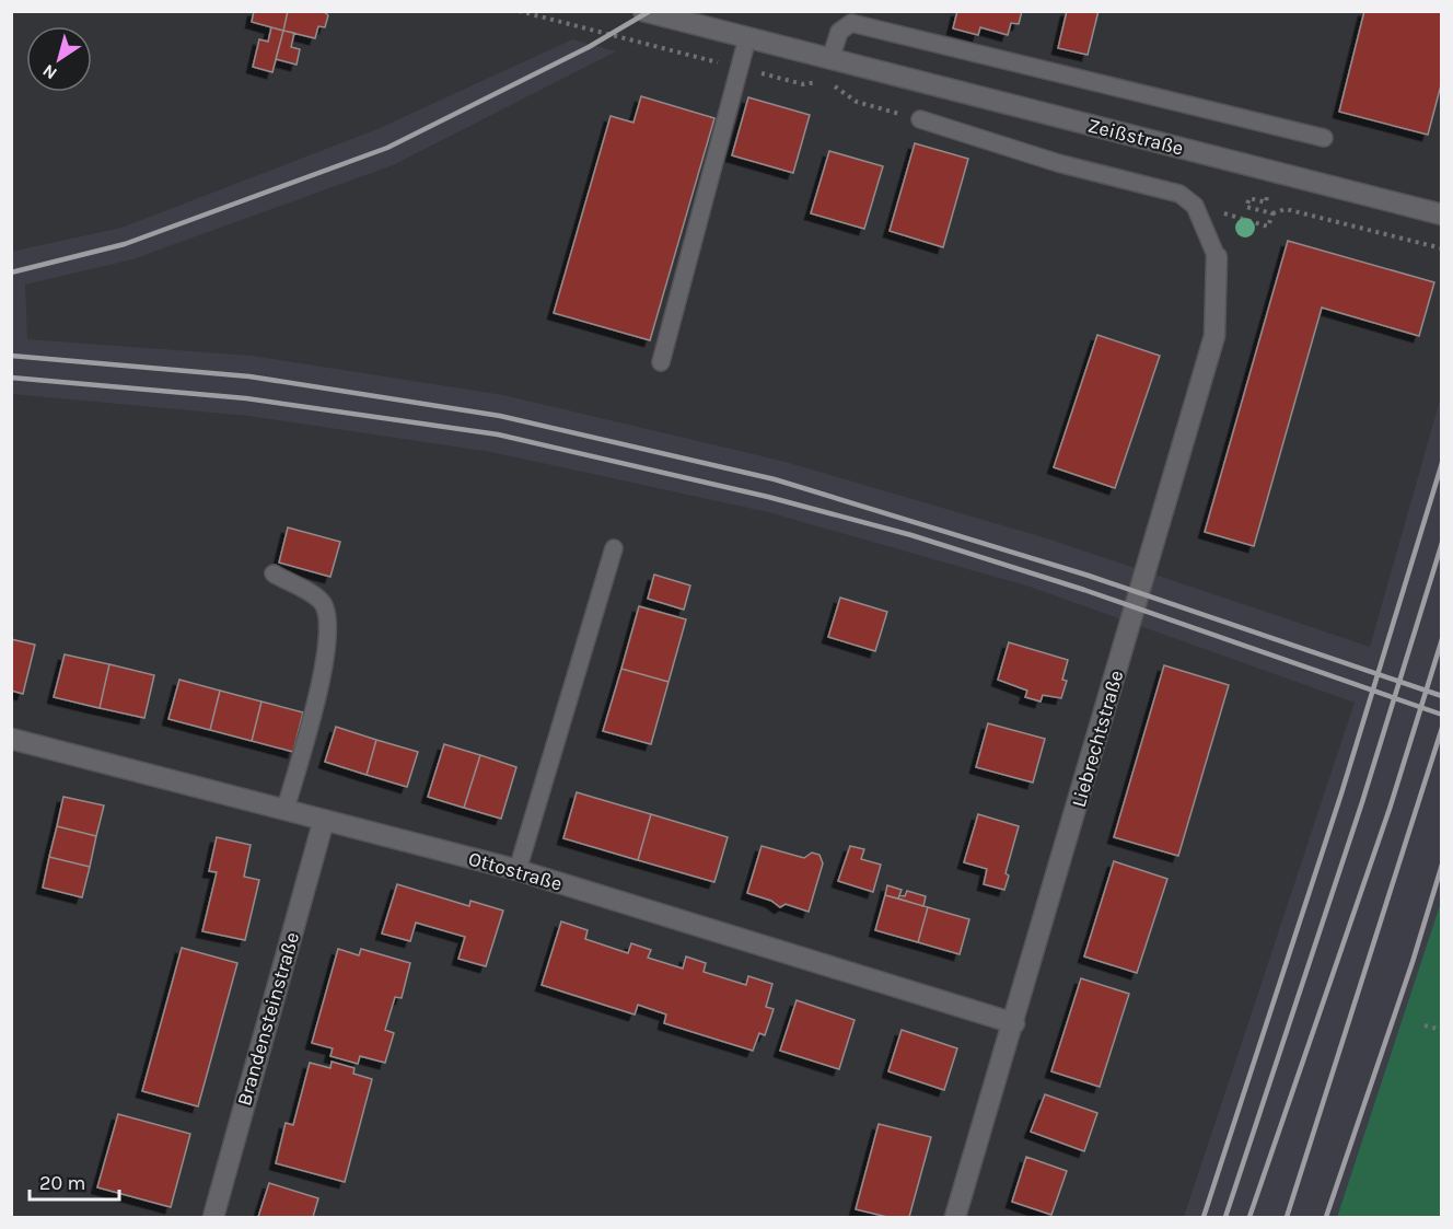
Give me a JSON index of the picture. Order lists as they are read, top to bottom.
{
  "streets": {
    "street": [
      "Zeißstraße",
      "Liebrechtstraße",
      "Ottostraße",
      "Brandensteinstraße"
    ]
  },
  "crossings": [
    ["Liebrechtstraße", "Ottostraße"],
    ["Ottostraße", "Brandensteinstraße"]
  ],
  "scale_bar": "20 m",
  "north": "bottom left"
}
